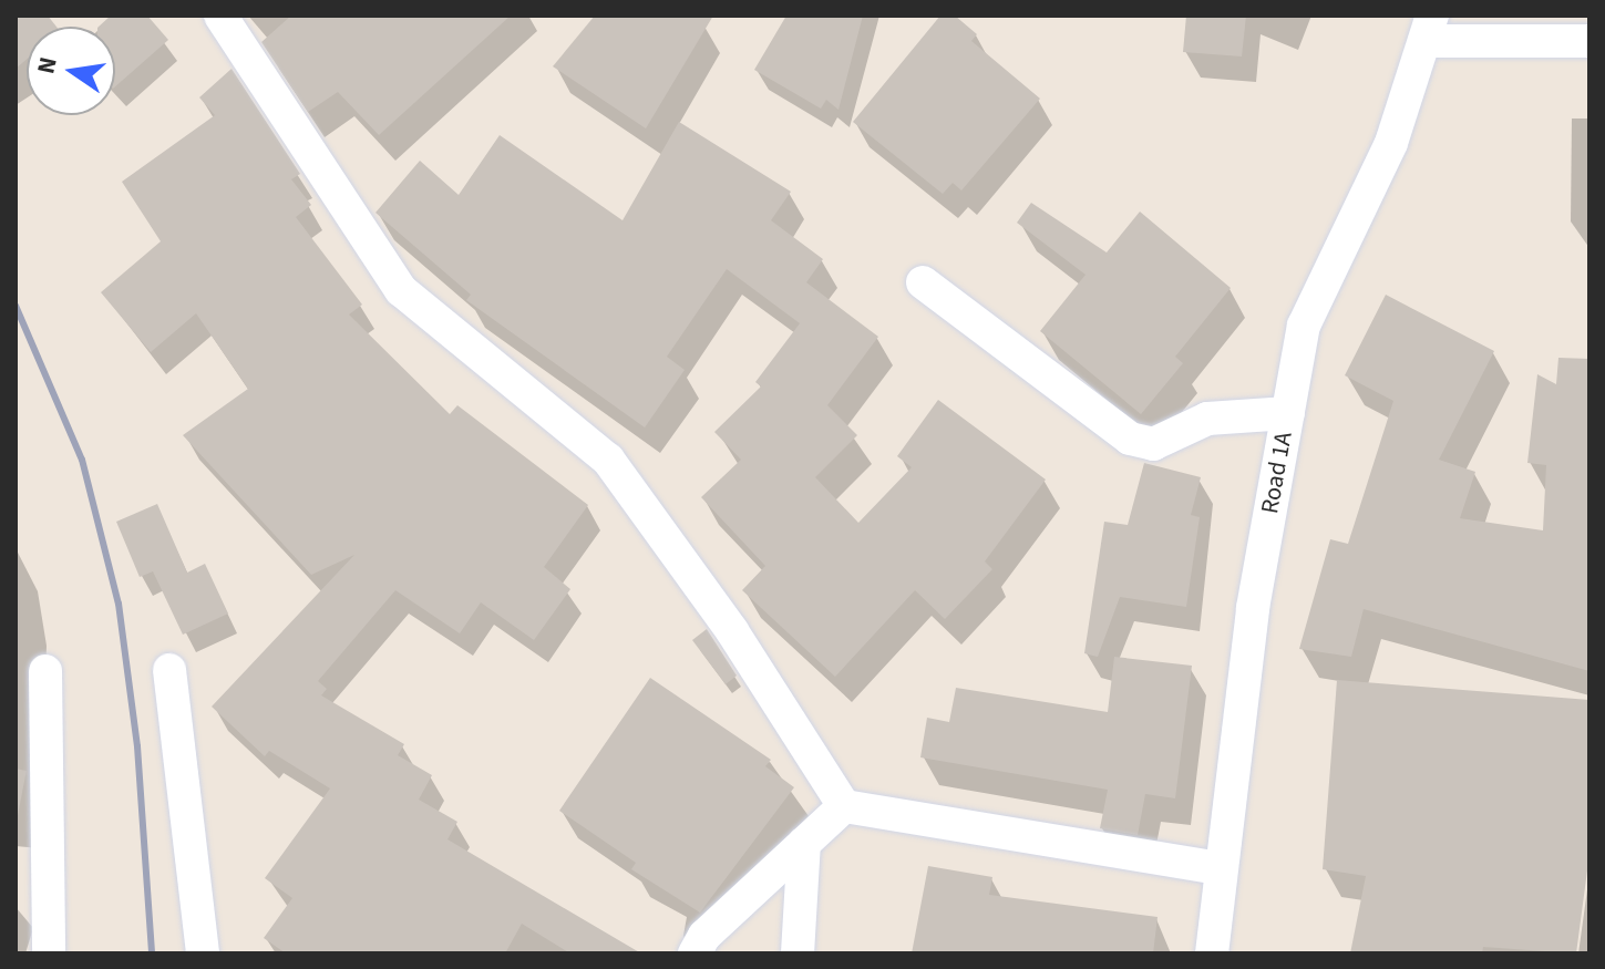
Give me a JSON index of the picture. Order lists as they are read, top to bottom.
{
  "streets": {
    "street": ["Road 1A"]
  },
  "north": "left"
}
